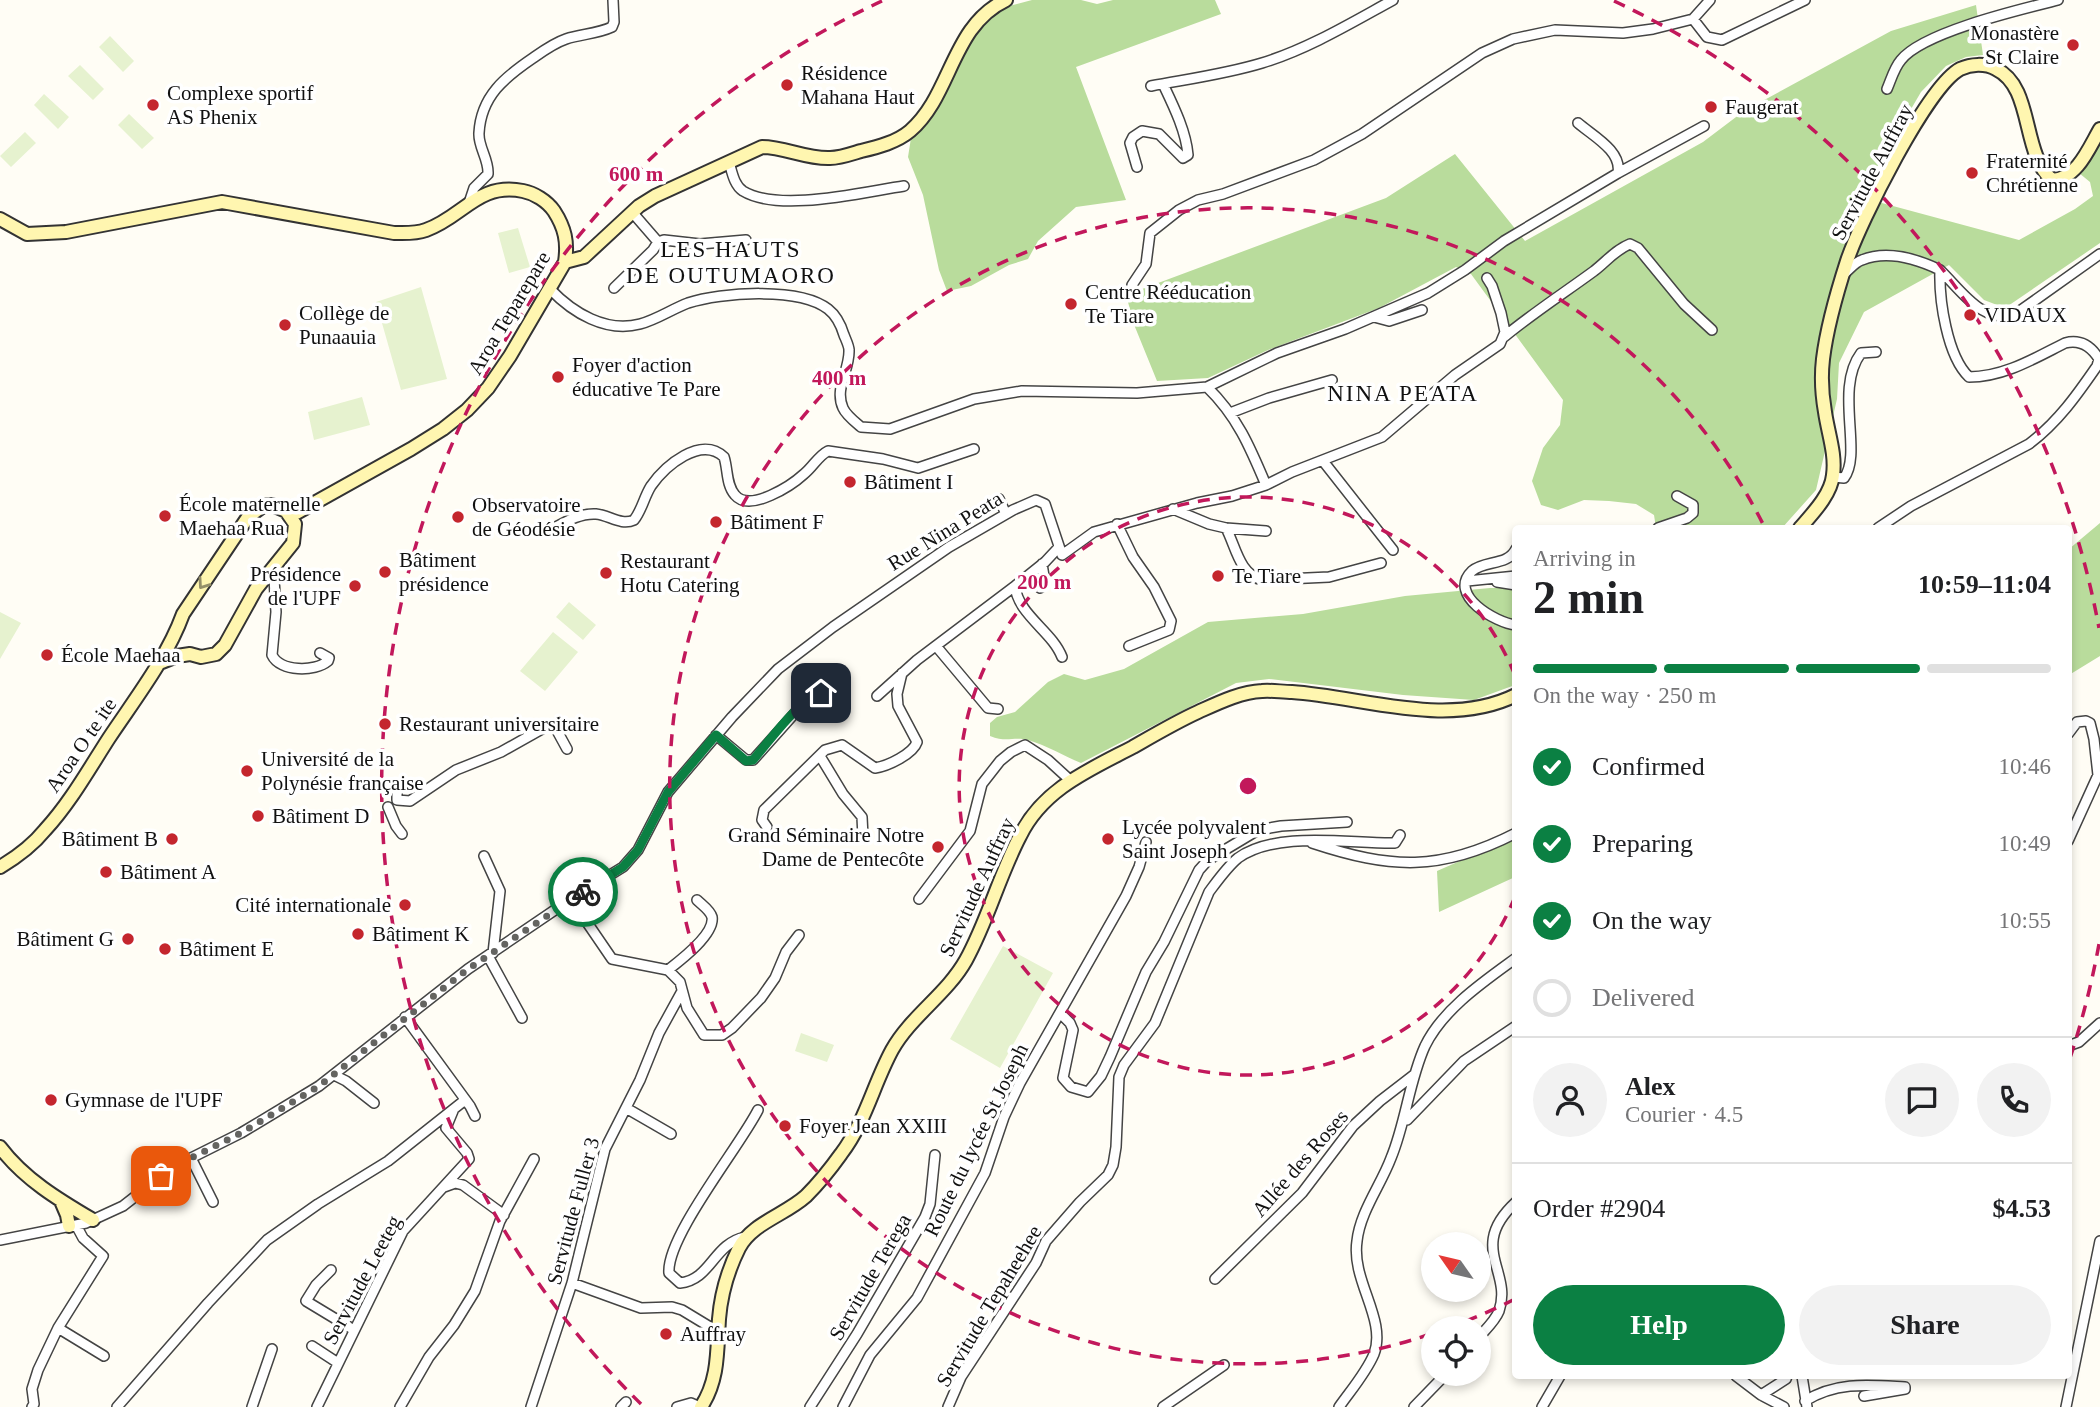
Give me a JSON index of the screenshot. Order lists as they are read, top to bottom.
{
  "streets": {
    "main road": ["Servitude Auffray", "Aroa Teparepare", "Aroa O te ite"],
    "street": [
      "Rue Nina Peata",
      "Route du lycée St Joseph",
      "Allée des Roses",
      "Servitude Fuller 3",
      "Servitude Terega",
      "Servitude Leeteg",
      "Servitude Tepaheehee"
    ]
  },
  "crossings": [
    ["Aroa Teparepare", "Aroa O te ite"]
  ],
  "districts": ["LES HAUTS DE OUTUMAORO", "NINA PEATA"],
  "places": [
    "Monastère St Claire",
    "Résidence Mahana Haut",
    "Complexe sportif AS Phenix",
    "Faugerat",
    "Fraternité Chrétienne",
    "Centre Rééducation Te Tiare",
    "VIDAUX",
    "Collège de Punaauia",
    "Foyer d'action éducative Te Pare",
    "Bâtiment I",
    "École maternelle Maehaa Rua",
    "Observatoire de Géodésie",
    "Bâtiment F",
    "Bâtiment présidence",
    "Restaurant Hotu Catering",
    "Te Tiare",
    "Présidence de l'UPF",
    "École Maehaa",
    "Restaurant universitaire",
    "Université de la Polynésie française",
    "Bâtiment D",
    "Bâtiment B",
    "Lycée polyvalent Saint Joseph",
    "Grand Séminaire Notre Dame de Pentecôte",
    "Bâtiment A",
    "Cité internationale",
    "Bâtiment K",
    "Bâtiment G",
    "Bâtiment E",
    "Gymnase de l'UPF",
    "Foyer Jean XXIII",
    "Auffray"
  ],
  "north": "top left",
  "page": {
    "heading": ["2 min", "Arriving in", "10:59–11:04"],
    "panel": [
      "Alex",
      "Courier · 4.5",
      "Order #2904",
      "$4.53"
    ],
    "bar": "On the way · 250 m",
    "list": [
      ["Confirmed", "10:46"],
      ["Preparing", "10:49"],
      ["On the way", "10:55"],
      "Delivered"
    ],
    "buttons": ["Help", "Share"]
  },
  "rings": ["600 m", "400 m", "200 m"]
}
